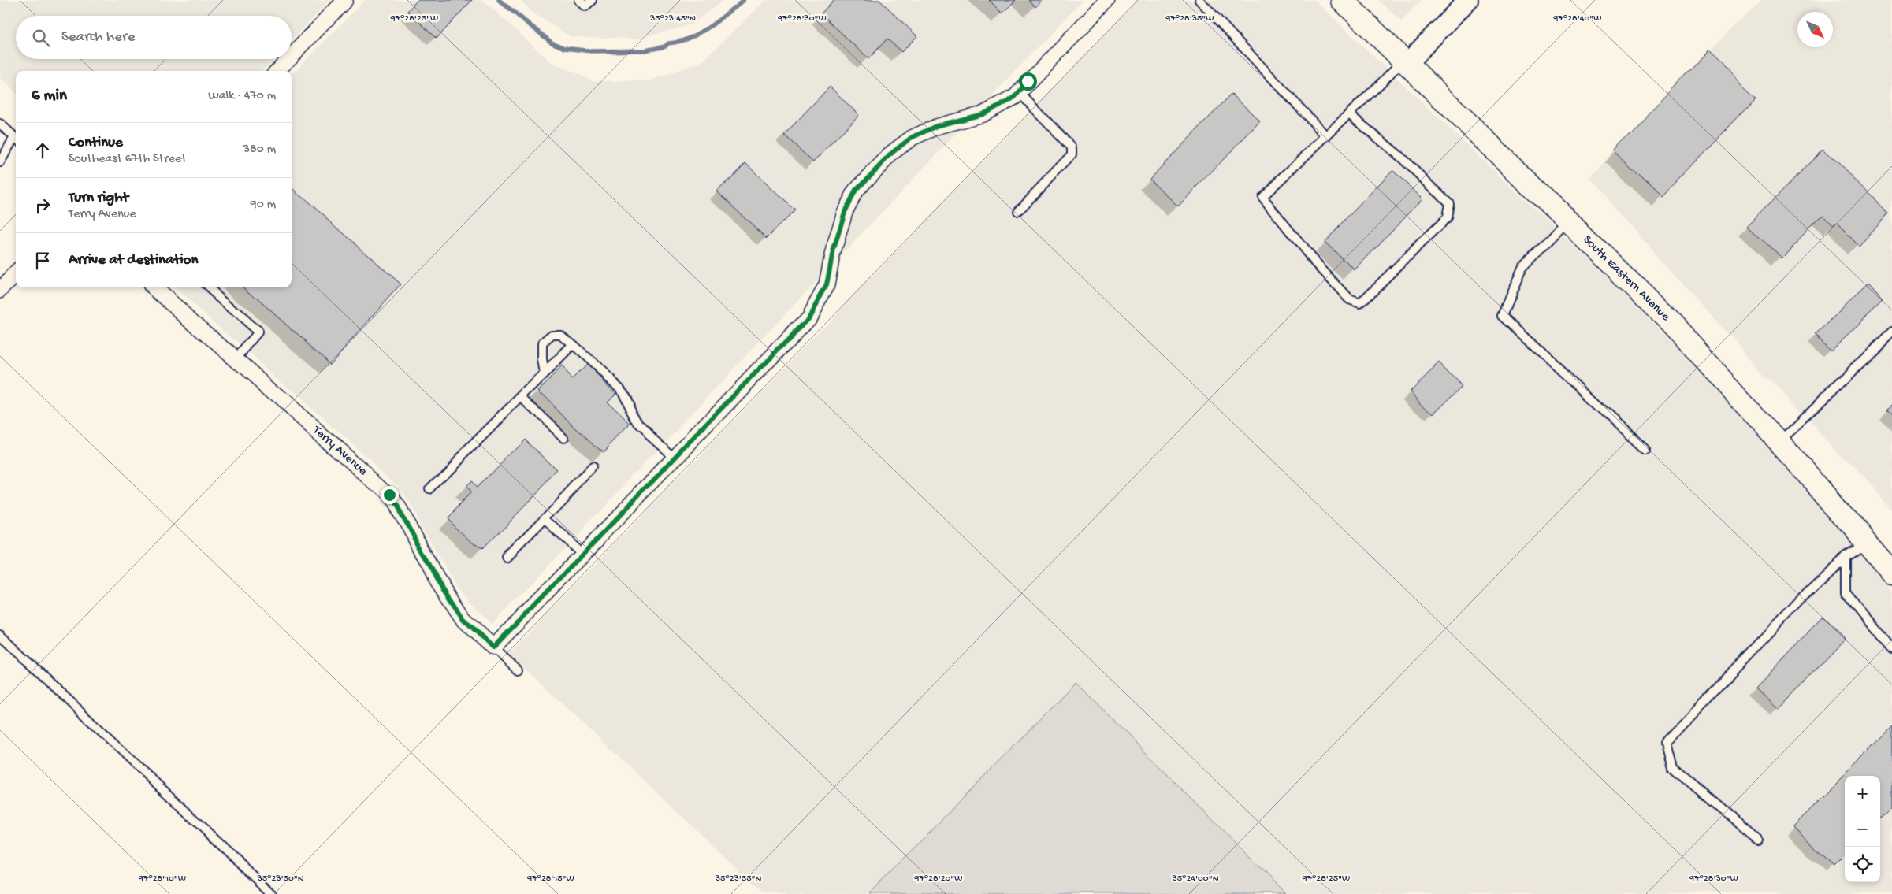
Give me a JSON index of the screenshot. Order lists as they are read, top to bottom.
{
  "streets": {
    "main road": ["South Eastern Avenue"],
    "street": ["Terry Avenue"]
  },
  "north": "bottom right",
  "page": {
    "search": "Search here",
    "heading": ["6 min", "Walk · 470 m"],
    "list": [
      ["Continue", "Southeast 67th Street", "380 m"],
      ["Turn right", "Terry Avenue", "90 m"],
      "Arrive at destination"
    ],
    "map_buttons": ["+", "−"]
  },
  "coordinates": [
    "97°28'25\"W",
    "97°28'30\"W",
    "97°28'35\"W",
    "97°28'40\"W",
    "35°23'45\"N",
    "35°23'50\"N",
    "35°23'55\"N",
    "35°24'00\"N",
    "97°28'10\"W",
    "97°28'15\"W",
    "97°28'20\"W"
  ]
}
